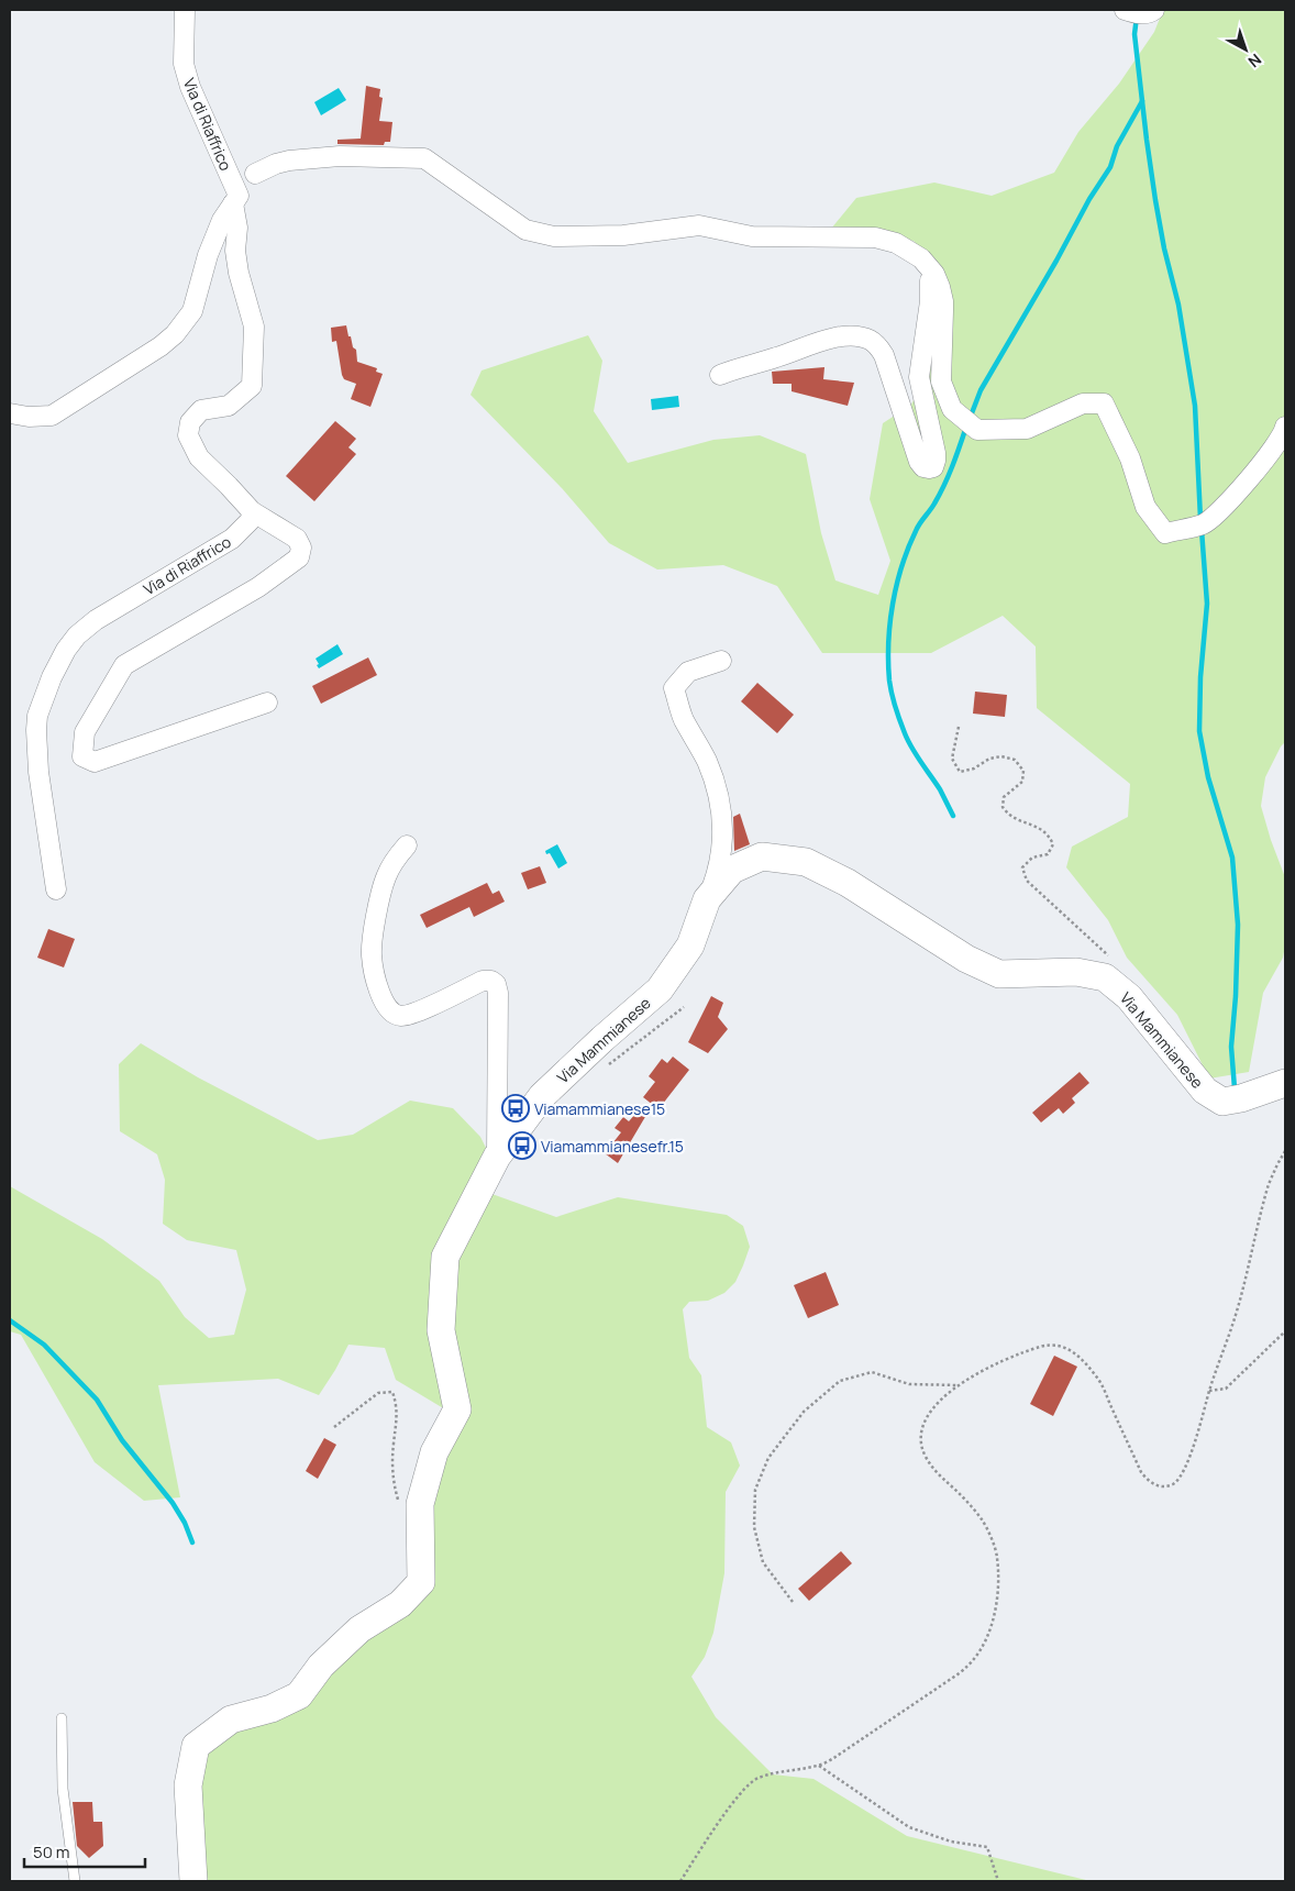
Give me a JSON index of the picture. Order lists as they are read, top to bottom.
{
  "streets": {
    "main road": ["Via Mammianese"],
    "street": ["Via di Riaffrico"]
  },
  "places": {
    "bus stop": ["Viamammianese15", "Viamammianesefr.15"]
  },
  "scale_bar": "50 m",
  "north": "bottom right"
}
